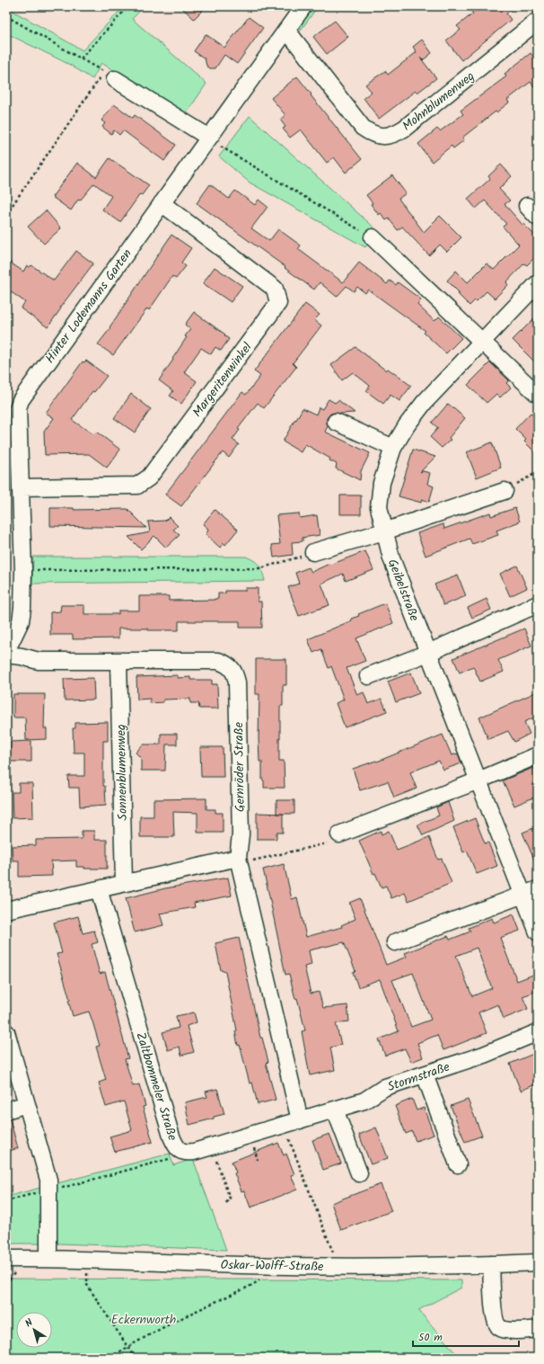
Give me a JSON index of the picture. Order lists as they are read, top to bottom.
{
  "streets": {
    "street": [
      "Mohnblumenweg",
      "Hinter Lodemanns Garten",
      "Margeritenwinkel",
      "Geibelstraße",
      "Gernröder Straße",
      "Sonnenblumenweg",
      "Stormstraße",
      "Zaltbommeler Straße",
      "Oskar-Wolff-Straße"
    ]
  },
  "crossings": [
    ["Mohnblumenweg", "Hinter Lodemanns Garten"],
    ["Hinter Lodemanns Garten", "Margeritenwinkel"],
    ["Gernröder Straße", "Sonnenblumenweg"],
    ["Stormstraße", "Zaltbommeler Straße"]
  ],
  "parks": ["Eckernworth"],
  "scale_bar": "50 m",
  "north": "top left"
}
